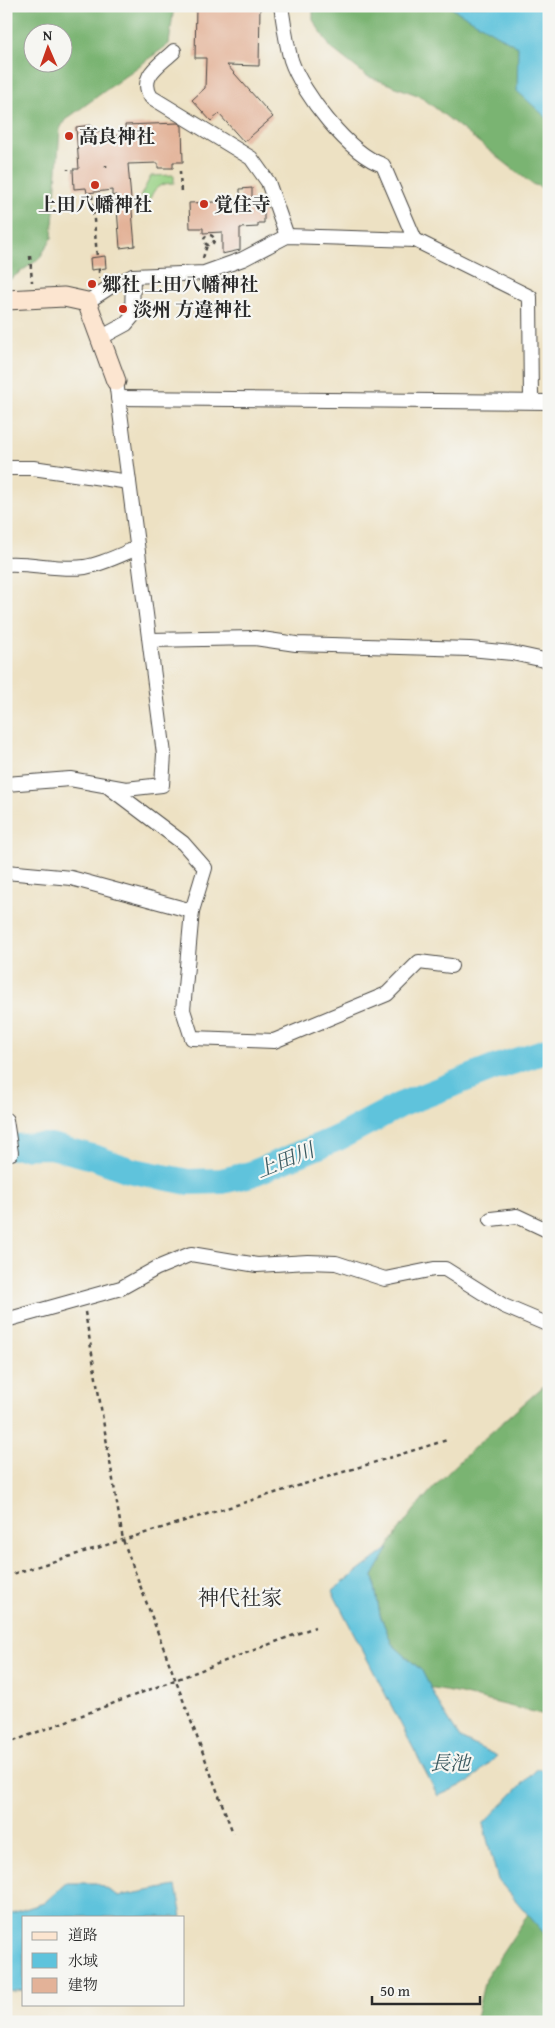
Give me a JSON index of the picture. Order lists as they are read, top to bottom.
{
  "districts": ["神代社家"],
  "water": ["上田川", "長池"],
  "places": [
    "高良神社",
    "上田八幡神社",
    "覚住寺",
    "郷社 上田八幡神社",
    "淡州 方違神社"
  ],
  "legend": ["道路", "水域", "建物"],
  "scale_bar": "50 m",
  "north": "top"
}
